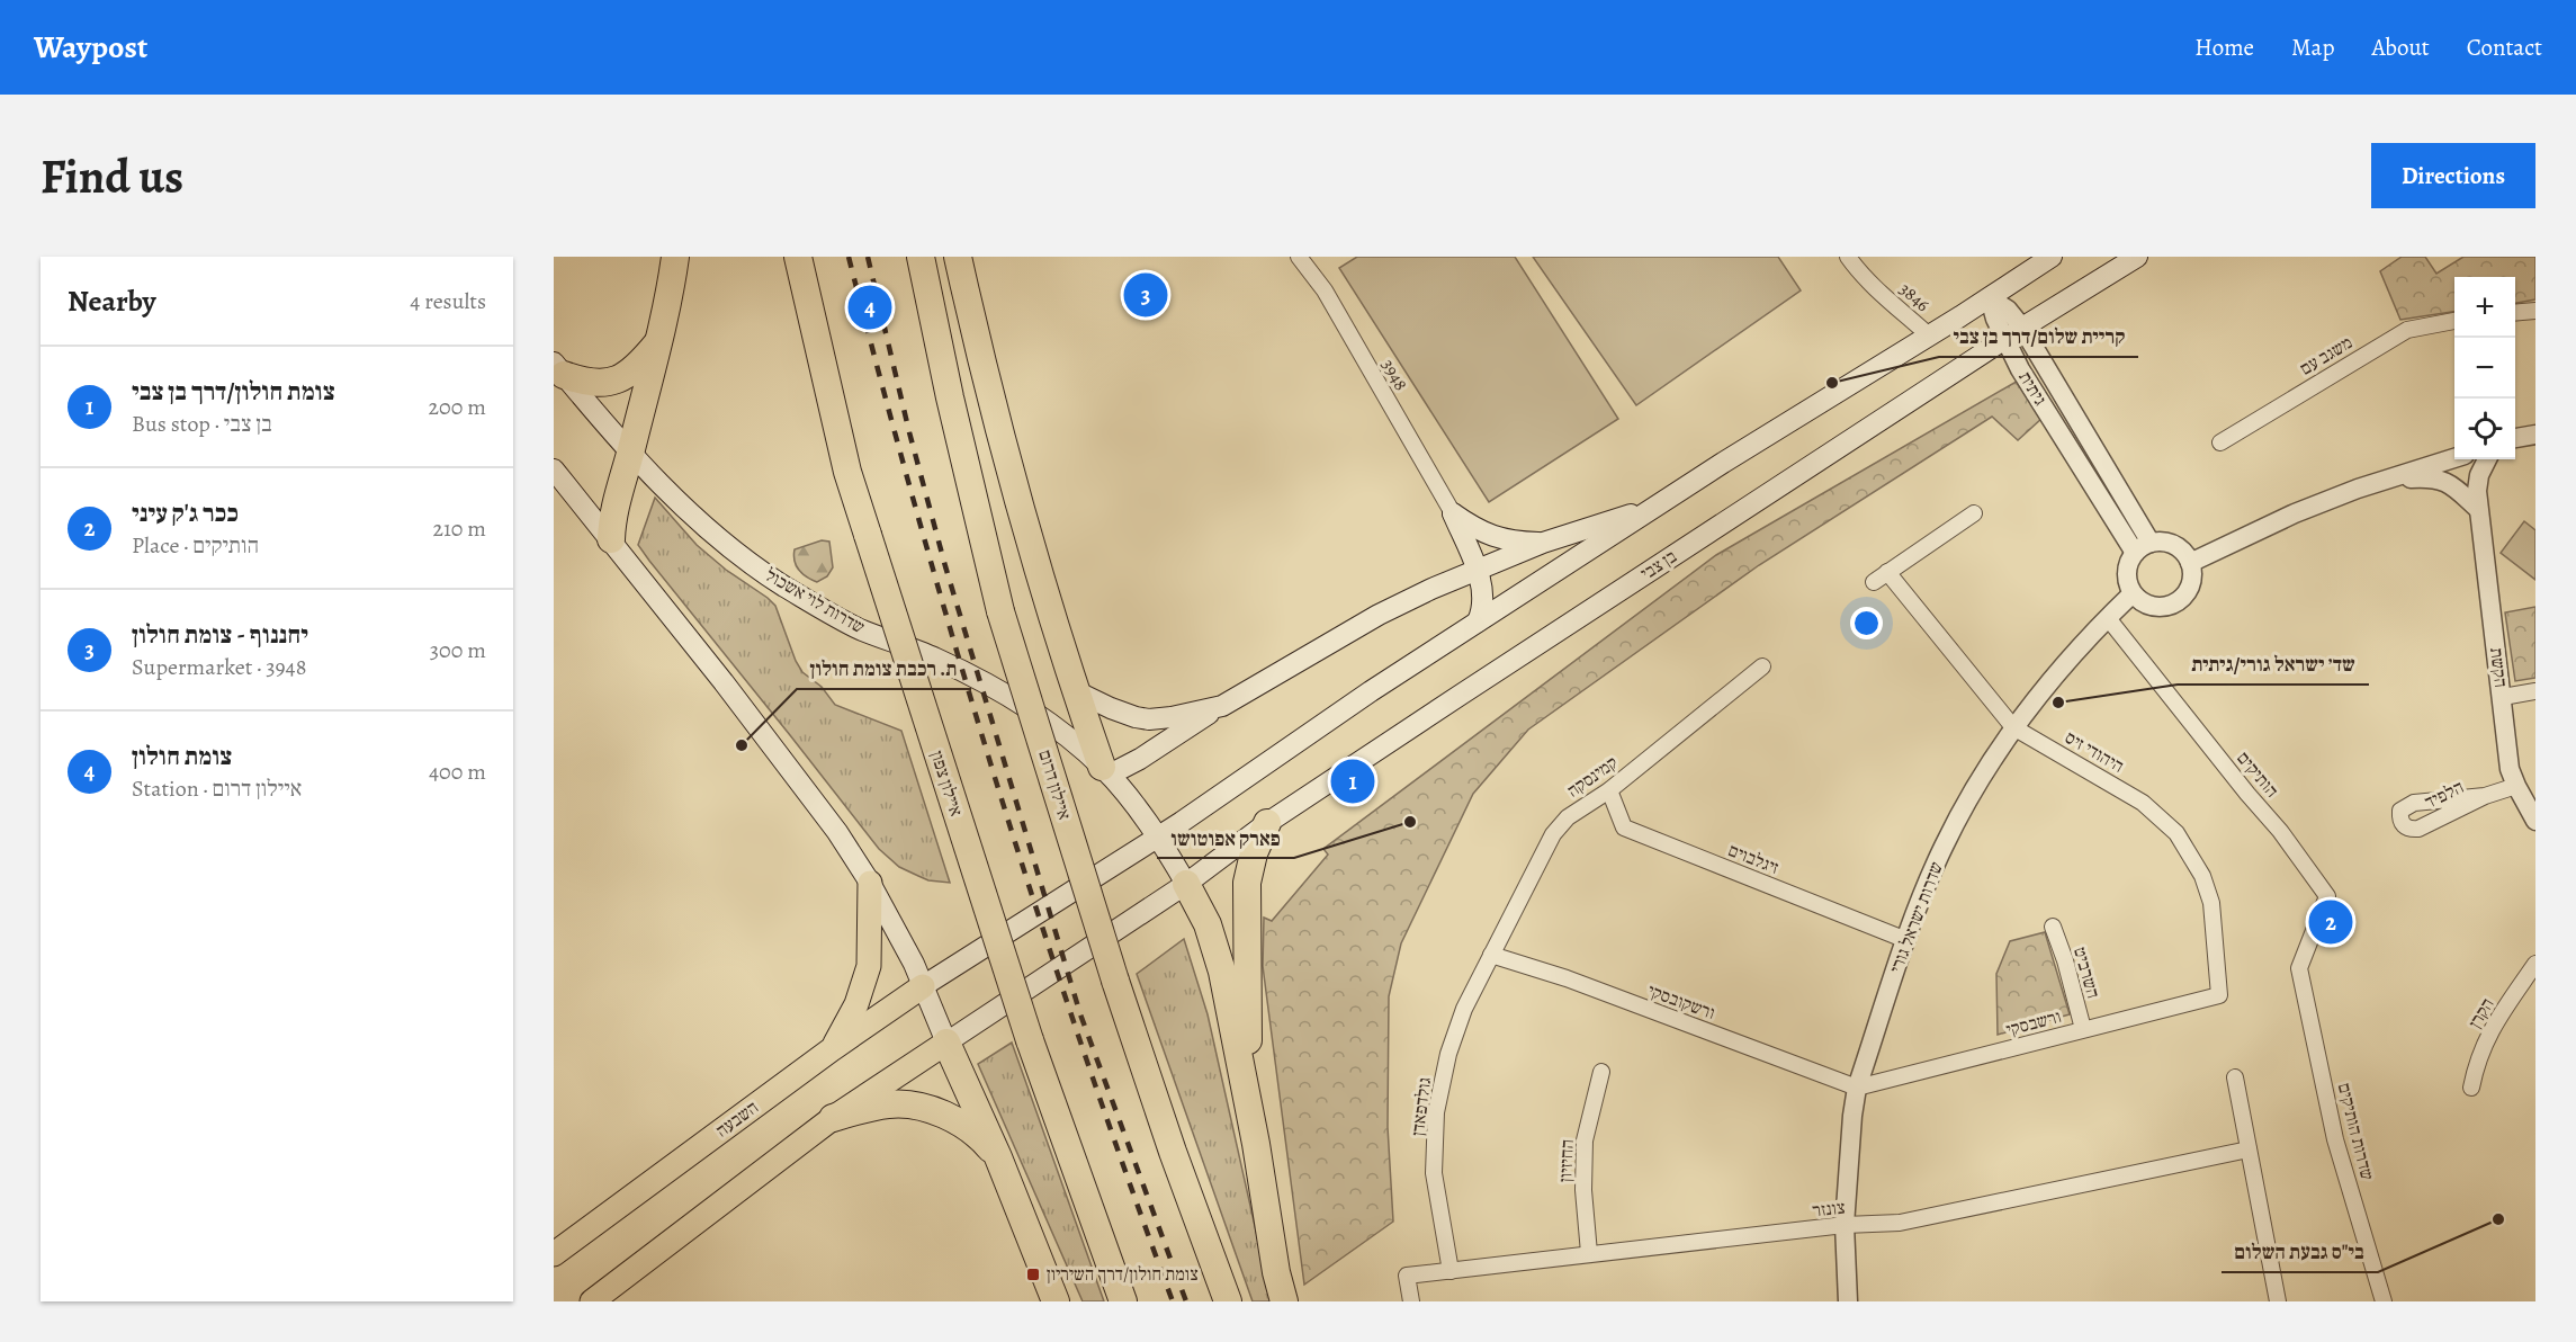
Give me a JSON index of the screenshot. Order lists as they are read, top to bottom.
{
  "streets": {
    "highway": ["איילון צפון", "איילון דרום", "השבעה"],
    "main road": ["בן צבי", "שדרות לוי אשכול"],
    "street": [
      "3846",
      "משגב עם",
      "3948",
      "גיתית",
      "הקשת",
      "היהודי זיס",
      "הותיקים",
      "קמינסקה",
      "הלפיד",
      "זיגלבוים",
      "שדרות ישראל גורי",
      "השרביט",
      "ורשקובסקי",
      "הקרן",
      "ורשבסקי",
      "גולדפאדן",
      "שדרות הותיקים",
      "החיזיון",
      "צונזר"
    ]
  },
  "crossings": [
    ["גיתית", "בן צבי"],
    ["גיתית", "שדרות ישראל גורי"],
    ["בן צבי", "שדרות לוי אשכול"],
    ["הקשת", "הלפיד"],
    ["היהודי זיס", "שדרות ישראל גורי"],
    ["היהודי זיס", "ורשבסקי"],
    ["הותיקים", "שדרות ישראל גורי"],
    ["הותיקים", "שדרות הותיקים"],
    ["קמינסקה", "זיגלבוים"],
    ["קמינסקה", "ורשקובסקי"],
    ["קמינסקה", "גולדפאדן"],
    ["זיגלבוים", "שדרות ישראל גורי"],
    ["שדרות ישראל גורי", "ורשקובסקי"],
    ["שדרות ישראל גורי", "ורשבסקי"],
    ["שדרות ישראל גורי", "צונזר"],
    ["השרביט", "ורשבסקי"],
    ["ורשקובסקי", "ורשבסקי"],
    ["ורשקובסקי", "גולדפאדן"],
    ["גולדפאדן", "צונזר"],
    ["החיזיון", "צונזר"]
  ],
  "places": {
    "other": [
      "קריית שלום/דרך בן צבי",
      "שד׳ ישראל גורי/גיתית",
      "ת. רכבת צומת חולון",
      "פארק אפוטושו",
      "בי\"ס גבעת השלום"
    ],
    "transit": ["צומת חולון/דרך השיריון"]
  },
  "page": {
    "header": "Waypost",
    "nav": [
      "Home",
      "Map",
      "About",
      "Contact"
    ],
    "buttons": "Directions",
    "title": "Find us",
    "heading": ["Nearby", "4 results"],
    "pins": [
      "3",
      "4",
      "1",
      "2"
    ],
    "map_buttons": ["+", "−"],
    "list": [
      {
        "mark": "1",
        "name": "צומת חולון/דרך בן צבי",
        "note": "Bus stop · בן צבי",
        "value": "200 m"
      },
      {
        "mark": "2",
        "name": "ככר ג'ק עיני",
        "note": "Place · הותיקים",
        "value": "210 m"
      },
      {
        "mark": "3",
        "name": "יחננוף - צומת חולון",
        "note": "Supermarket · 3948",
        "value": "300 m"
      },
      {
        "mark": "4",
        "name": "צומת חולון",
        "note": "Station · איילון דרום",
        "value": "400 m"
      }
    ]
  }
}
